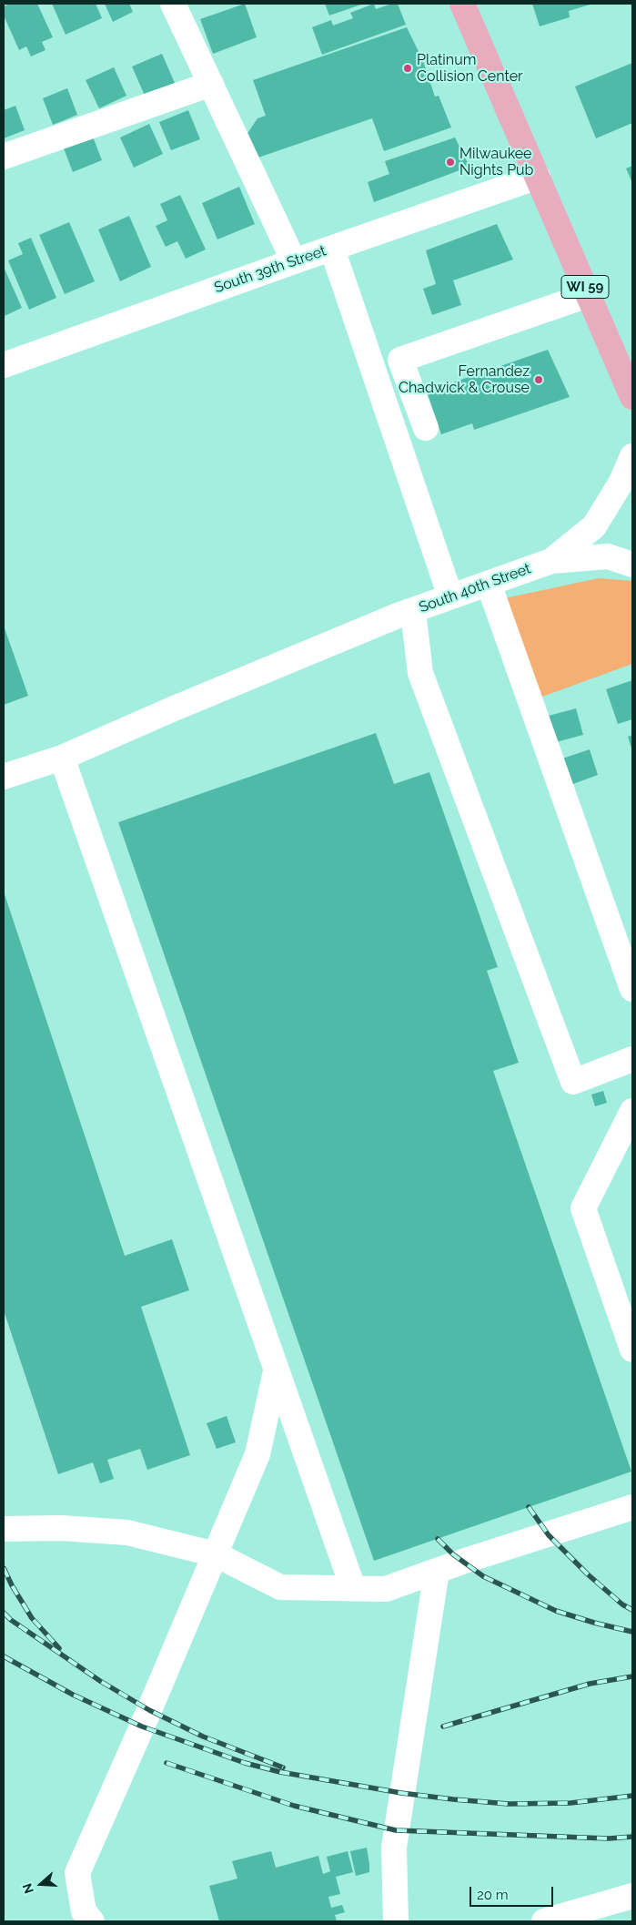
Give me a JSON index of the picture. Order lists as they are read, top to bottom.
{
  "streets": {
    "main road": ["WI 59"],
    "street": ["South 39th Street", "South 40th Street"]
  },
  "crossings": [
    ["South 39th Street", "WI 59"]
  ],
  "places": ["Platinum Collision Center", "Milwaukee Nights Pub", "Fernandez Chadwick & Crouse"],
  "scale_bar": "20 m",
  "north": "left"
}
